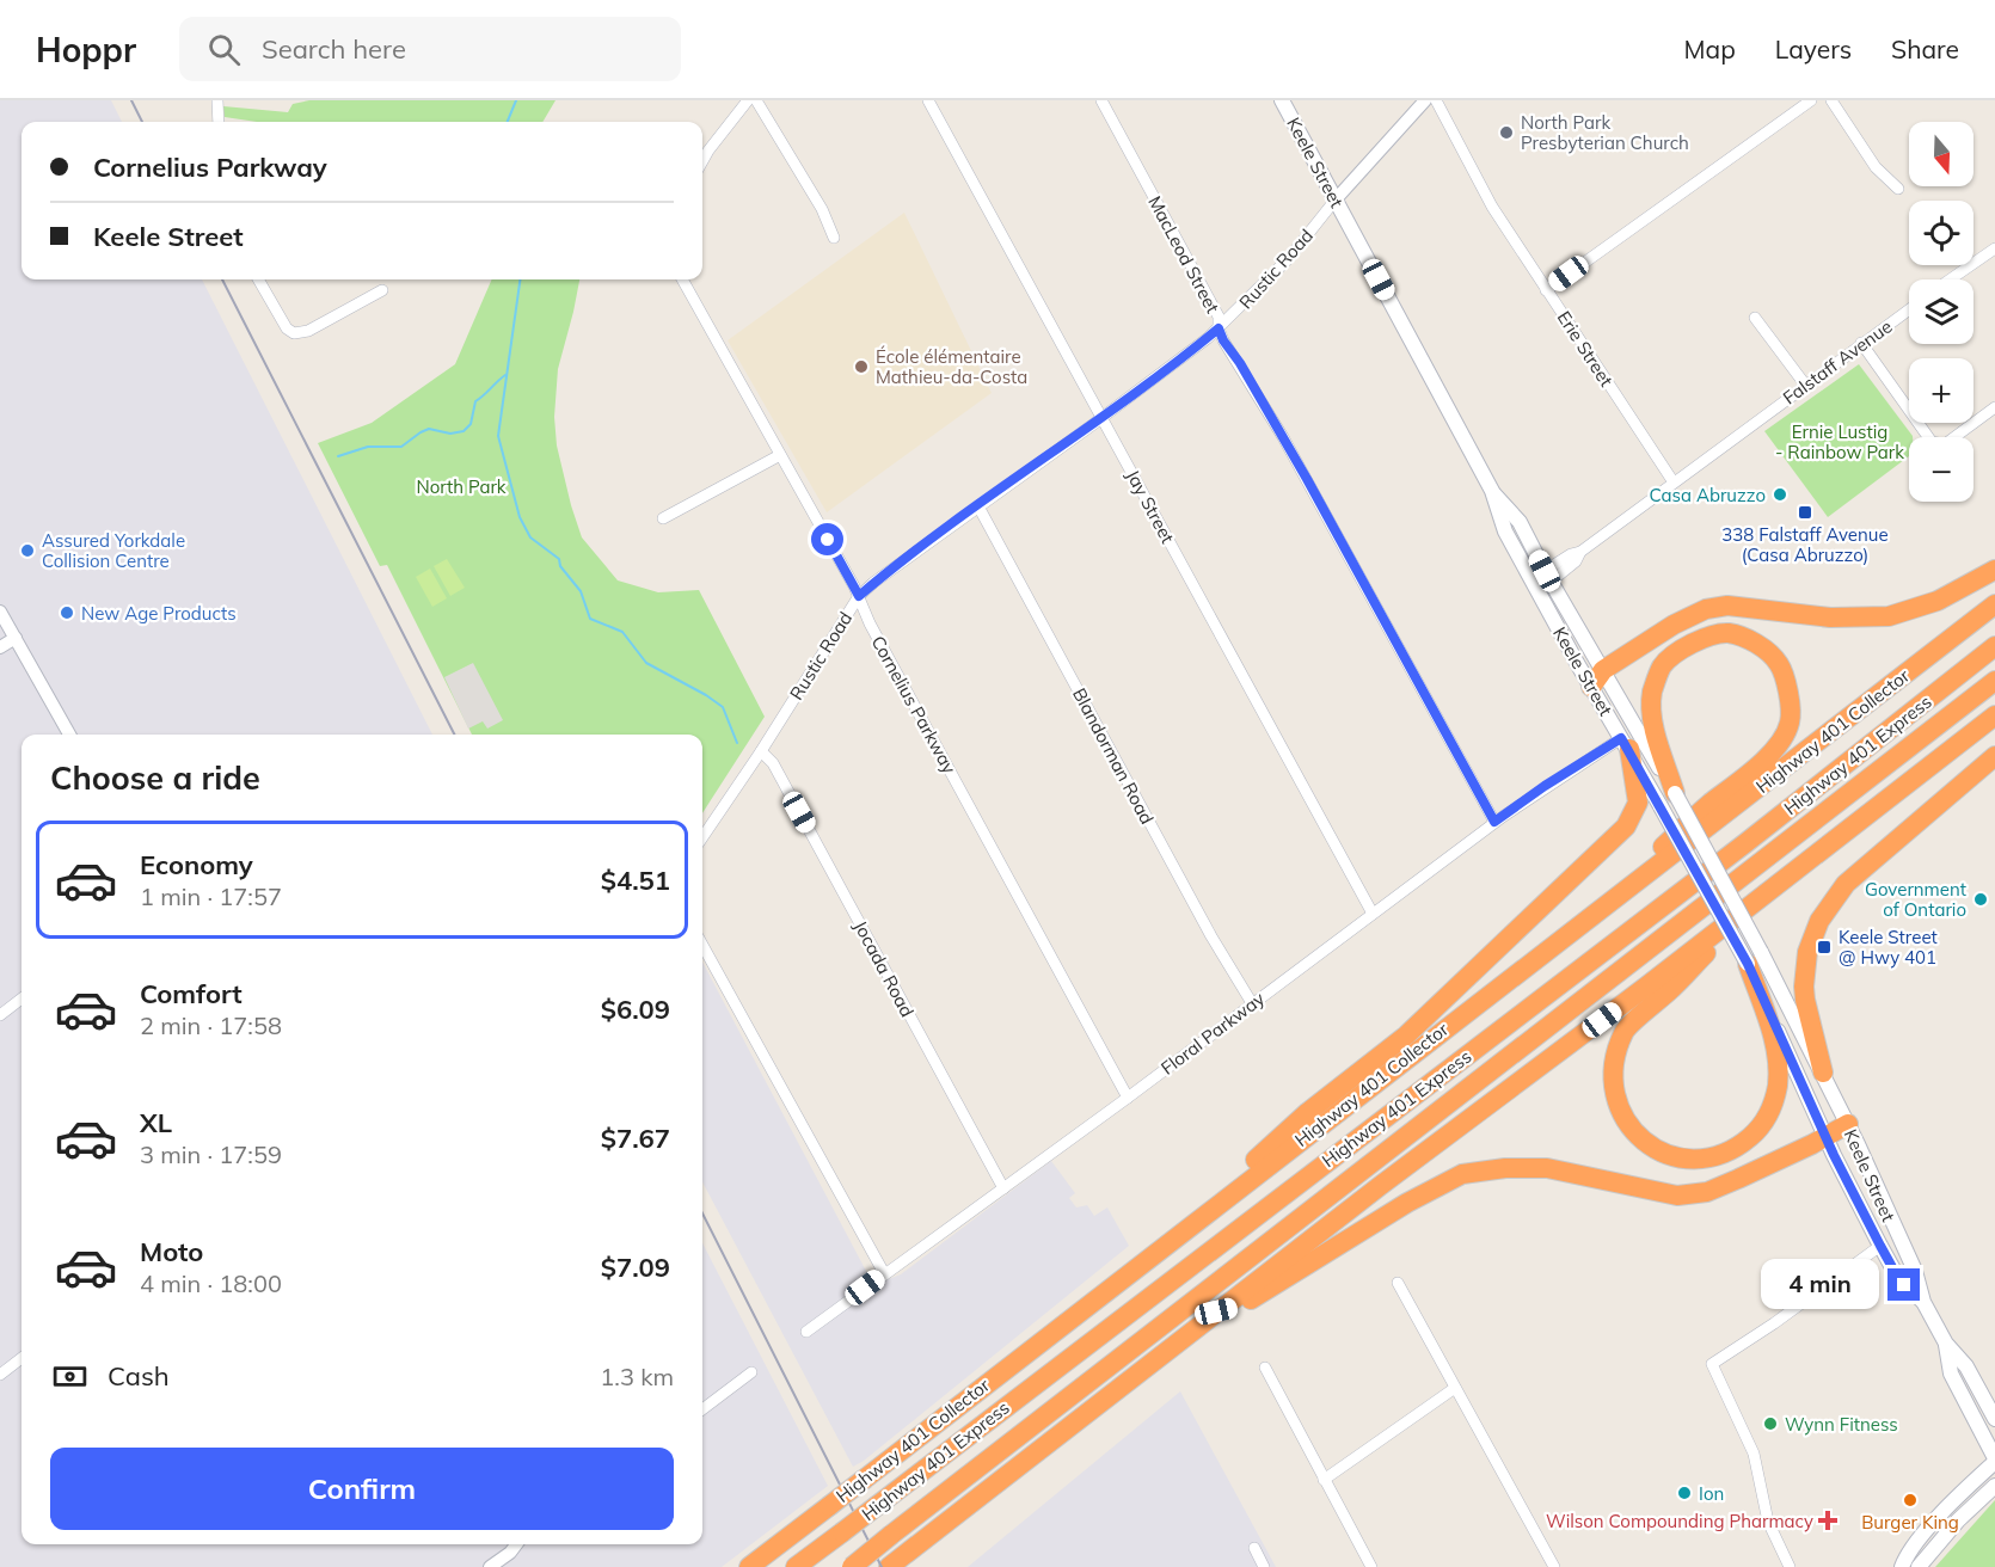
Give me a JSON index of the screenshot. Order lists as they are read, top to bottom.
{
  "streets": {
    "highway": ["Highway 401 Collector", "Highway 401 Express"],
    "main road": ["Keele Street"],
    "street": [
      "MacLeod Street",
      "Rustic Road",
      "Erie Street",
      "Falstaff Avenue",
      "Jay Street",
      "Cornelius Parkway",
      "Blandorman Road",
      "Jocada Road",
      "Floral Parkway"
    ]
  },
  "crossings": [
    ["Keele Street", "Rustic Road"],
    ["Keele Street", "Falstaff Avenue"],
    ["Keele Street", "Floral Parkway"],
    ["MacLeod Street", "Rustic Road"],
    ["MacLeod Street", "Floral Parkway"],
    ["Rustic Road", "Jay Street"],
    ["Rustic Road", "Cornelius Parkway"],
    ["Rustic Road", "Blandorman Road"],
    ["Rustic Road", "Jocada Road"],
    ["Erie Street", "Falstaff Avenue"],
    ["Jay Street", "Floral Parkway"],
    ["Cornelius Parkway", "Floral Parkway"],
    ["Blandorman Road", "Floral Parkway"],
    ["Jocada Road", "Floral Parkway"]
  ],
  "parks": ["Ernie Lustig - Rainbow Park", "North Park"],
  "places": {
    "other": [
      "North Park Presbyterian Church",
      "École élémentaire Mathieu-da-Costa",
      "Casa Abruzzo",
      "Assured Yorkdale Collision Centre",
      "New Age Products",
      "Government of Ontario",
      "Wynn Fitness",
      "Ion",
      "Burger King"
    ],
    "transit": ["338 Falstaff Avenue (Casa Abruzzo)", "Keele Street @ Hwy 401"],
    "health": ["Wilson Compounding Pharmacy"]
  },
  "north": "bottom",
  "page": {
    "header": "Hoppr",
    "search": "Search here",
    "nav": ["Map", "Layers", "Share"],
    "map_buttons": ["+", "−"],
    "banner": ["Cornelius Parkway", "Keele Street"],
    "heading": "Choose a ride",
    "list": [
      {
        "name": "Economy",
        "note": "1 min · 17:57",
        "value": "$4.51"
      },
      {
        "name": "Comfort",
        "note": "2 min · 17:58",
        "value": "$6.09"
      },
      {
        "name": "XL",
        "note": "3 min · 17:59",
        "value": "$7.67"
      },
      {
        "name": "Moto",
        "note": "4 min · 18:00",
        "value": "$7.09"
      }
    ],
    "bubble": "4 min",
    "pay": ["Cash", "1.3 km"],
    "buttons": "Confirm"
  }
}
